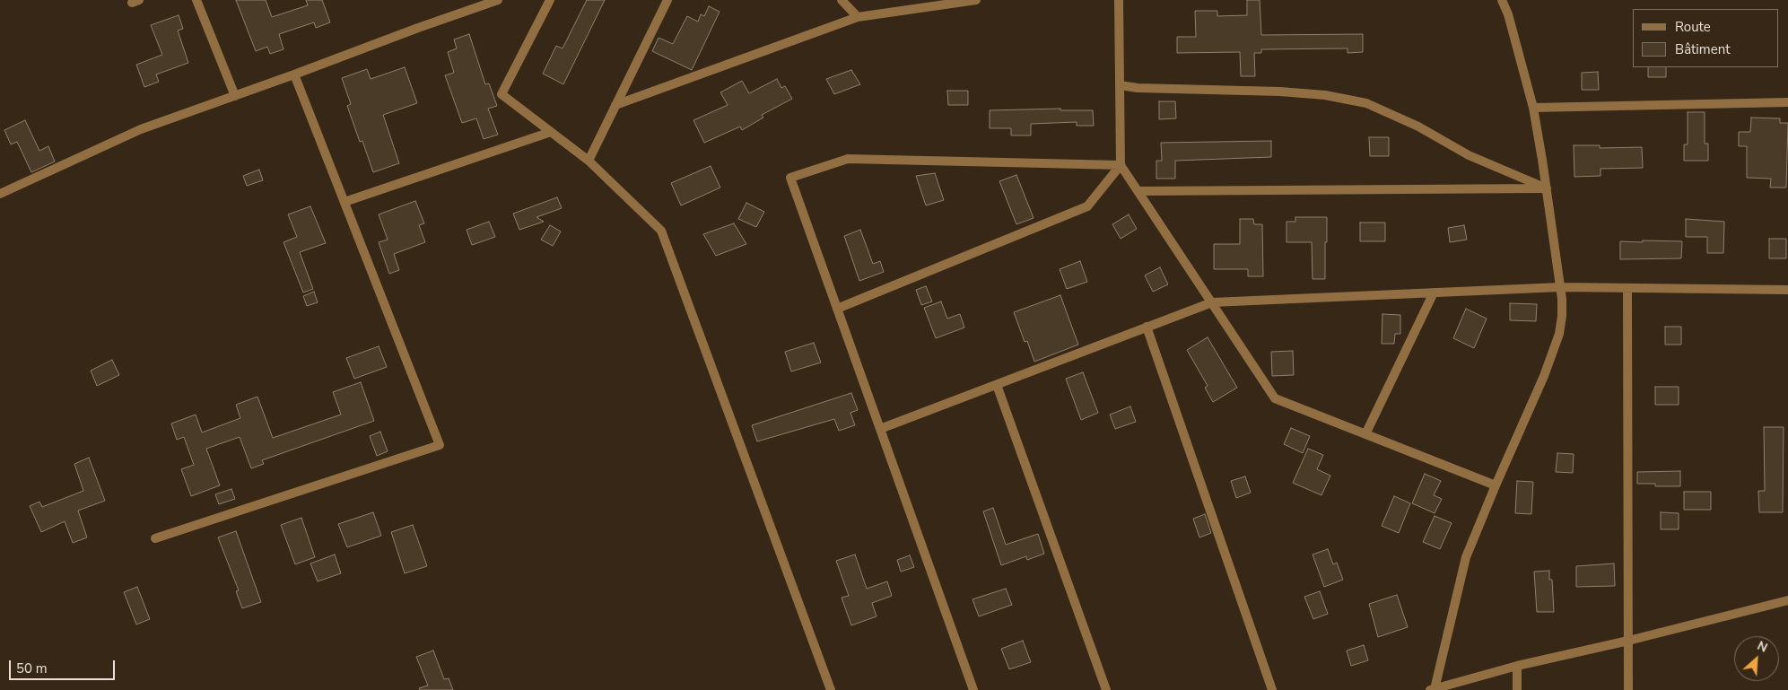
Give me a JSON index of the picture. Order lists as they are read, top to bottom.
{
  "legend": ["Route", "Bâtiment"],
  "scale_bar": "50 m",
  "north": "top right"
}
